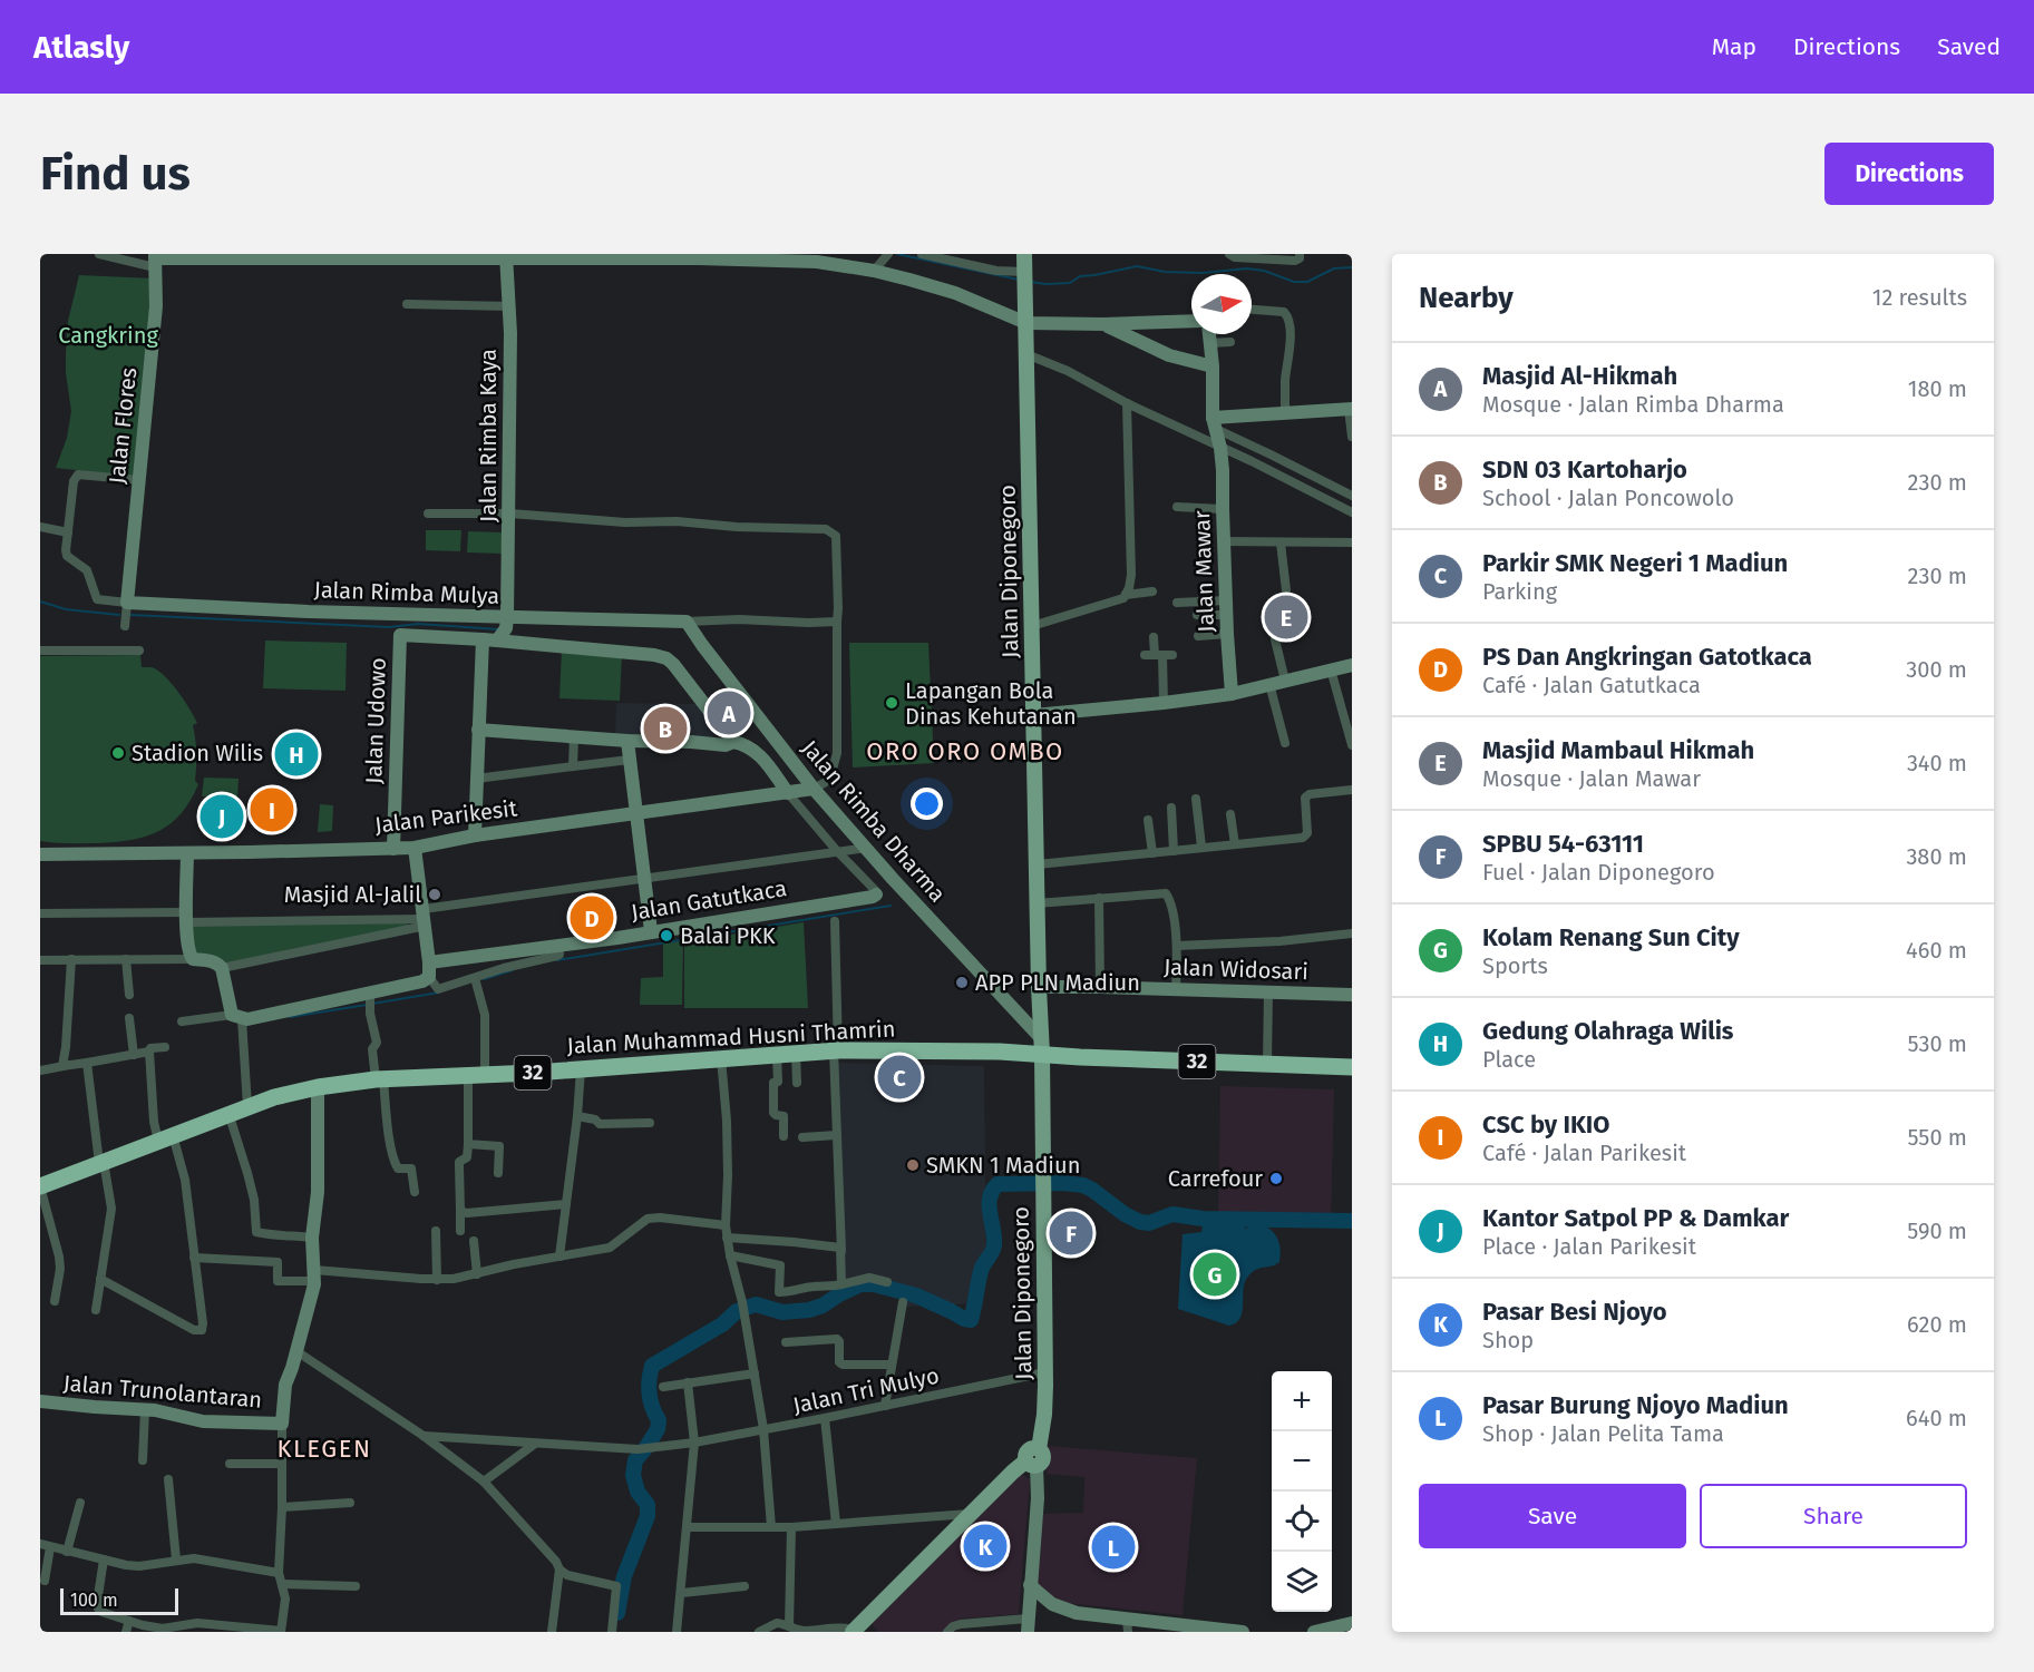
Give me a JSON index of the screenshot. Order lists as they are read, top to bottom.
{
  "streets": {
    "highway": ["Jalan Muhammad Husni Thamrin", "32"],
    "main road": ["Jalan Diponegoro"],
    "street": [
      "Jalan Flores",
      "Jalan Rimba Kaya",
      "Jalan Mawar",
      "Jalan Rimba Mulya",
      "Jalan Udowo",
      "Jalan Parikesit",
      "Jalan Rimba Dharma",
      "Jalan Gatutkaca",
      "Jalan Widosari",
      "Jalan Tri Mulyo",
      "Jalan Trunolantaran"
    ]
  },
  "crossings": [
    ["Jalan Flores", "Jalan Rimba Mulya"],
    ["Jalan Rimba Kaya", "Jalan Rimba Mulya"],
    ["Jalan Diponegoro", "Jalan Rimba Dharma"],
    ["Jalan Diponegoro", "Jalan Widosari"],
    ["Jalan Diponegoro", "Jalan Muhammad Husni Thamrin"],
    ["Jalan Diponegoro", "32"],
    ["Jalan Diponegoro", "Jalan Tri Mulyo"],
    ["Jalan Rimba Mulya", "Jalan Rimba Dharma"],
    ["Jalan Udowo", "Jalan Parikesit"],
    ["Jalan Parikesit", "Jalan Rimba Dharma"],
    ["Jalan Rimba Dharma", "Jalan Muhammad Husni Thamrin"],
    ["Jalan Rimba Dharma", "32"],
    ["Jalan Muhammad Husni Thamrin", "32"]
  ],
  "districts": ["ORO ORO OMBO", "KLEGEN"],
  "parks": ["Cangkring"],
  "places": [
    "Lapangan Bola Dinas Kehutanan",
    "Stadion Wilis",
    "Masjid Al-Jalil",
    "Balai PKK",
    "APP PLN Madiun",
    "SMKN 1 Madiun",
    "Carrefour"
  ],
  "scale_bar": "100 m",
  "north": "right",
  "page": {
    "header": "Atlasly",
    "nav": ["Map", "Directions", "Saved"],
    "buttons": [
      "Directions",
      ["Save", "Share"]
    ],
    "title": "Find us",
    "heading": ["Nearby", "12 results"],
    "list": [
      {
        "mark": "A",
        "name": "Masjid Al-Hikmah",
        "note": "Mosque · Jalan Rimba Dharma",
        "value": "180 m"
      },
      {
        "mark": "B",
        "name": "SDN 03 Kartoharjo",
        "note": "School · Jalan Poncowolo",
        "value": "230 m"
      },
      {
        "mark": "C",
        "name": "Parkir SMK Negeri 1 Madiun",
        "note": "Parking",
        "value": "230 m"
      },
      {
        "mark": "D",
        "name": "PS Dan Angkringan Gatotkaca",
        "note": "Café · Jalan Gatutkaca",
        "value": "300 m"
      },
      {
        "mark": "E",
        "name": "Masjid Mambaul Hikmah",
        "note": "Mosque · Jalan Mawar",
        "value": "340 m"
      },
      {
        "mark": "F",
        "name": "SPBU 54-63111",
        "note": "Fuel · Jalan Diponegoro",
        "value": "380 m"
      },
      {
        "mark": "G",
        "name": "Kolam Renang Sun City",
        "note": "Sports",
        "value": "460 m"
      },
      {
        "mark": "H",
        "name": "Gedung Olahraga Wilis",
        "note": "Place",
        "value": "530 m"
      },
      {
        "mark": "I",
        "name": "CSC by IKIO",
        "note": "Café · Jalan Parikesit",
        "value": "550 m"
      },
      {
        "mark": "J",
        "name": "Kantor Satpol PP & Damkar",
        "note": "Place · Jalan Parikesit",
        "value": "590 m"
      },
      {
        "mark": "K",
        "name": "Pasar Besi Njoyo",
        "note": "Shop",
        "value": "620 m"
      },
      {
        "mark": "L",
        "name": "Pasar Burung Njoyo Madiun",
        "note": "Shop · Jalan Pelita Tama",
        "value": "640 m"
      }
    ],
    "pins": [
      "E",
      "A",
      "B",
      "H",
      "I",
      "J",
      "D",
      "C",
      "F",
      "G",
      "K",
      "L"
    ],
    "map_buttons": ["+", "−"],
    "scale": "100 m"
  }
}
